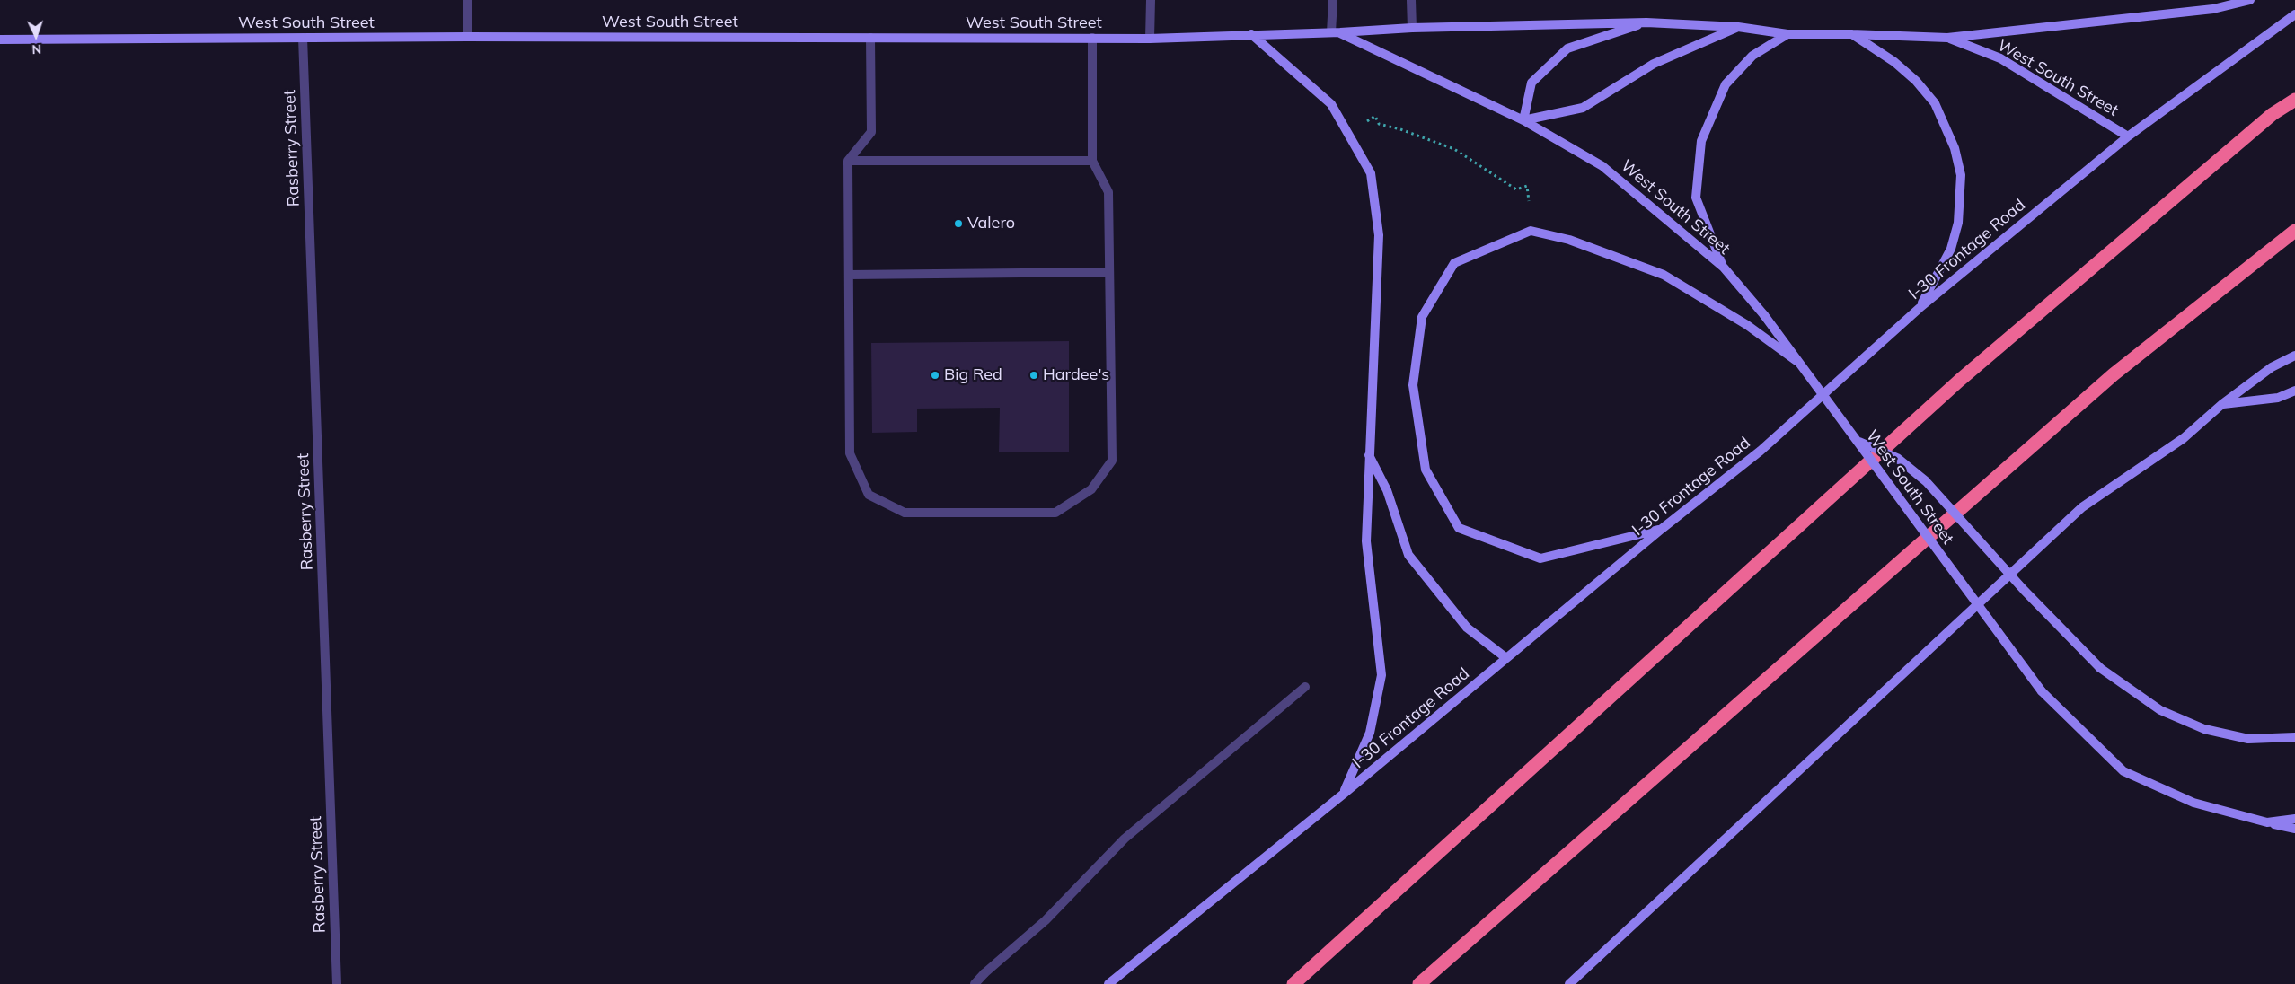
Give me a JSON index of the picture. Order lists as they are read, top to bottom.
{
  "streets": {
    "main road": ["West South Street", "I-30 Frontage Road"],
    "street": ["Rasberry Street"]
  },
  "crossings": [
    ["West South Street", "Rasberry Street"],
    ["West South Street", "I-30 Frontage Road"]
  ],
  "places": ["Valero", "Big Red", "Hardee's"],
  "north": "bottom"
}
